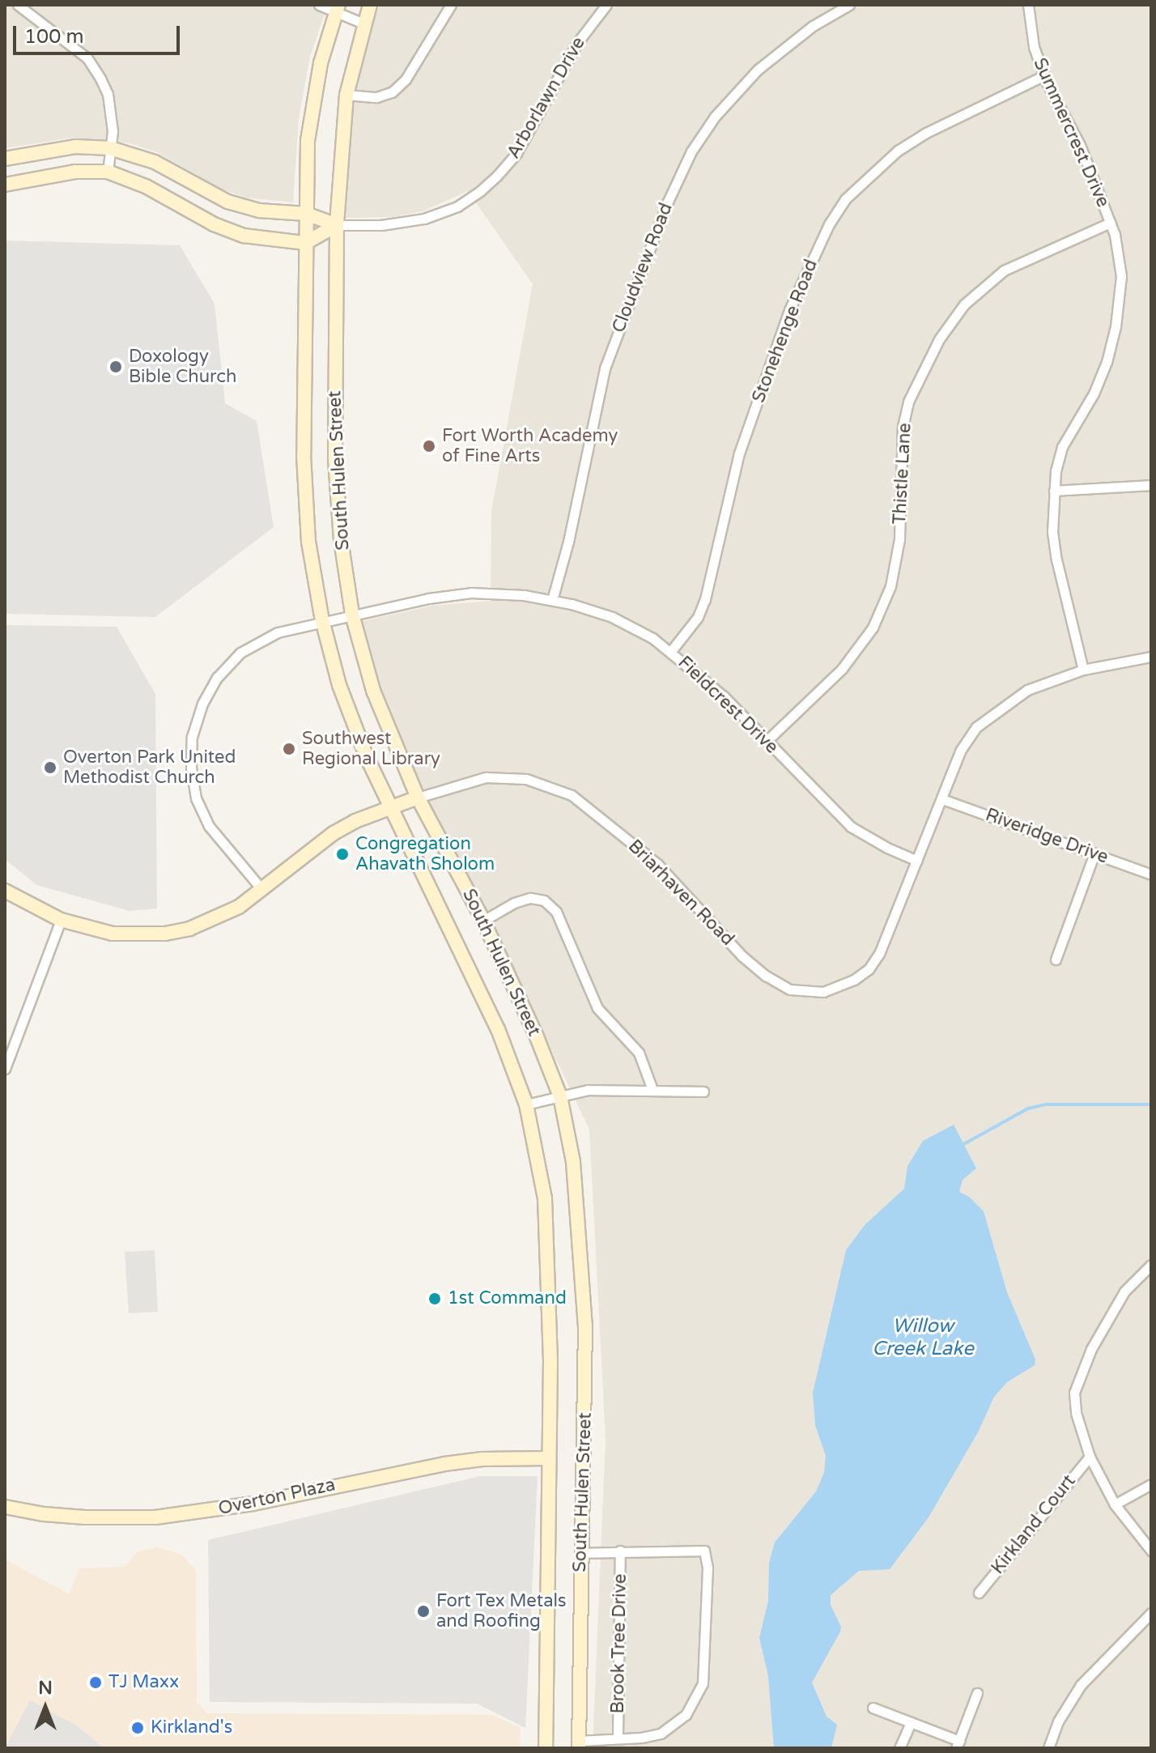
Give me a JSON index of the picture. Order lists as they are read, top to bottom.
{
  "streets": {
    "main road": [
      "Arborlawn Drive",
      "South Hulen Street",
      "Briarhaven Road",
      "Overton Plaza"
    ],
    "street": [
      "Summercrest Drive",
      "Cloudview Road",
      "Stonehenge Road",
      "Thistle Lane",
      "Fieldcrest Drive",
      "Riveridge Drive",
      "Kirkland Court",
      "Brook Tree Drive"
    ]
  },
  "crossings": [
    ["Arborlawn Drive", "South Hulen Street"],
    ["Summercrest Drive", "Stonehenge Road"],
    ["Summercrest Drive", "Thistle Lane"],
    ["Summercrest Drive", "Briarhaven Road"],
    ["Cloudview Road", "Fieldcrest Drive"],
    ["Stonehenge Road", "Fieldcrest Drive"],
    ["South Hulen Street", "Fieldcrest Drive"],
    ["South Hulen Street", "Briarhaven Road"],
    ["South Hulen Street", "Overton Plaza"],
    ["Thistle Lane", "Fieldcrest Drive"],
    ["Fieldcrest Drive", "Briarhaven Road"],
    ["Riveridge Drive", "Briarhaven Road"]
  ],
  "water": ["Willow Creek Lake"],
  "places": [
    "Doxology Bible Church",
    "Fort Worth Academy of Fine Arts",
    "Southwest Regional Library",
    "Overton Park United Methodist Church",
    "Congregation Ahavath Sholom",
    "1st Command",
    "Fort Tex Metals and Roofing",
    "TJ Maxx",
    "Kirkland's"
  ],
  "scale_bar": "100 m",
  "north": "top"
}
